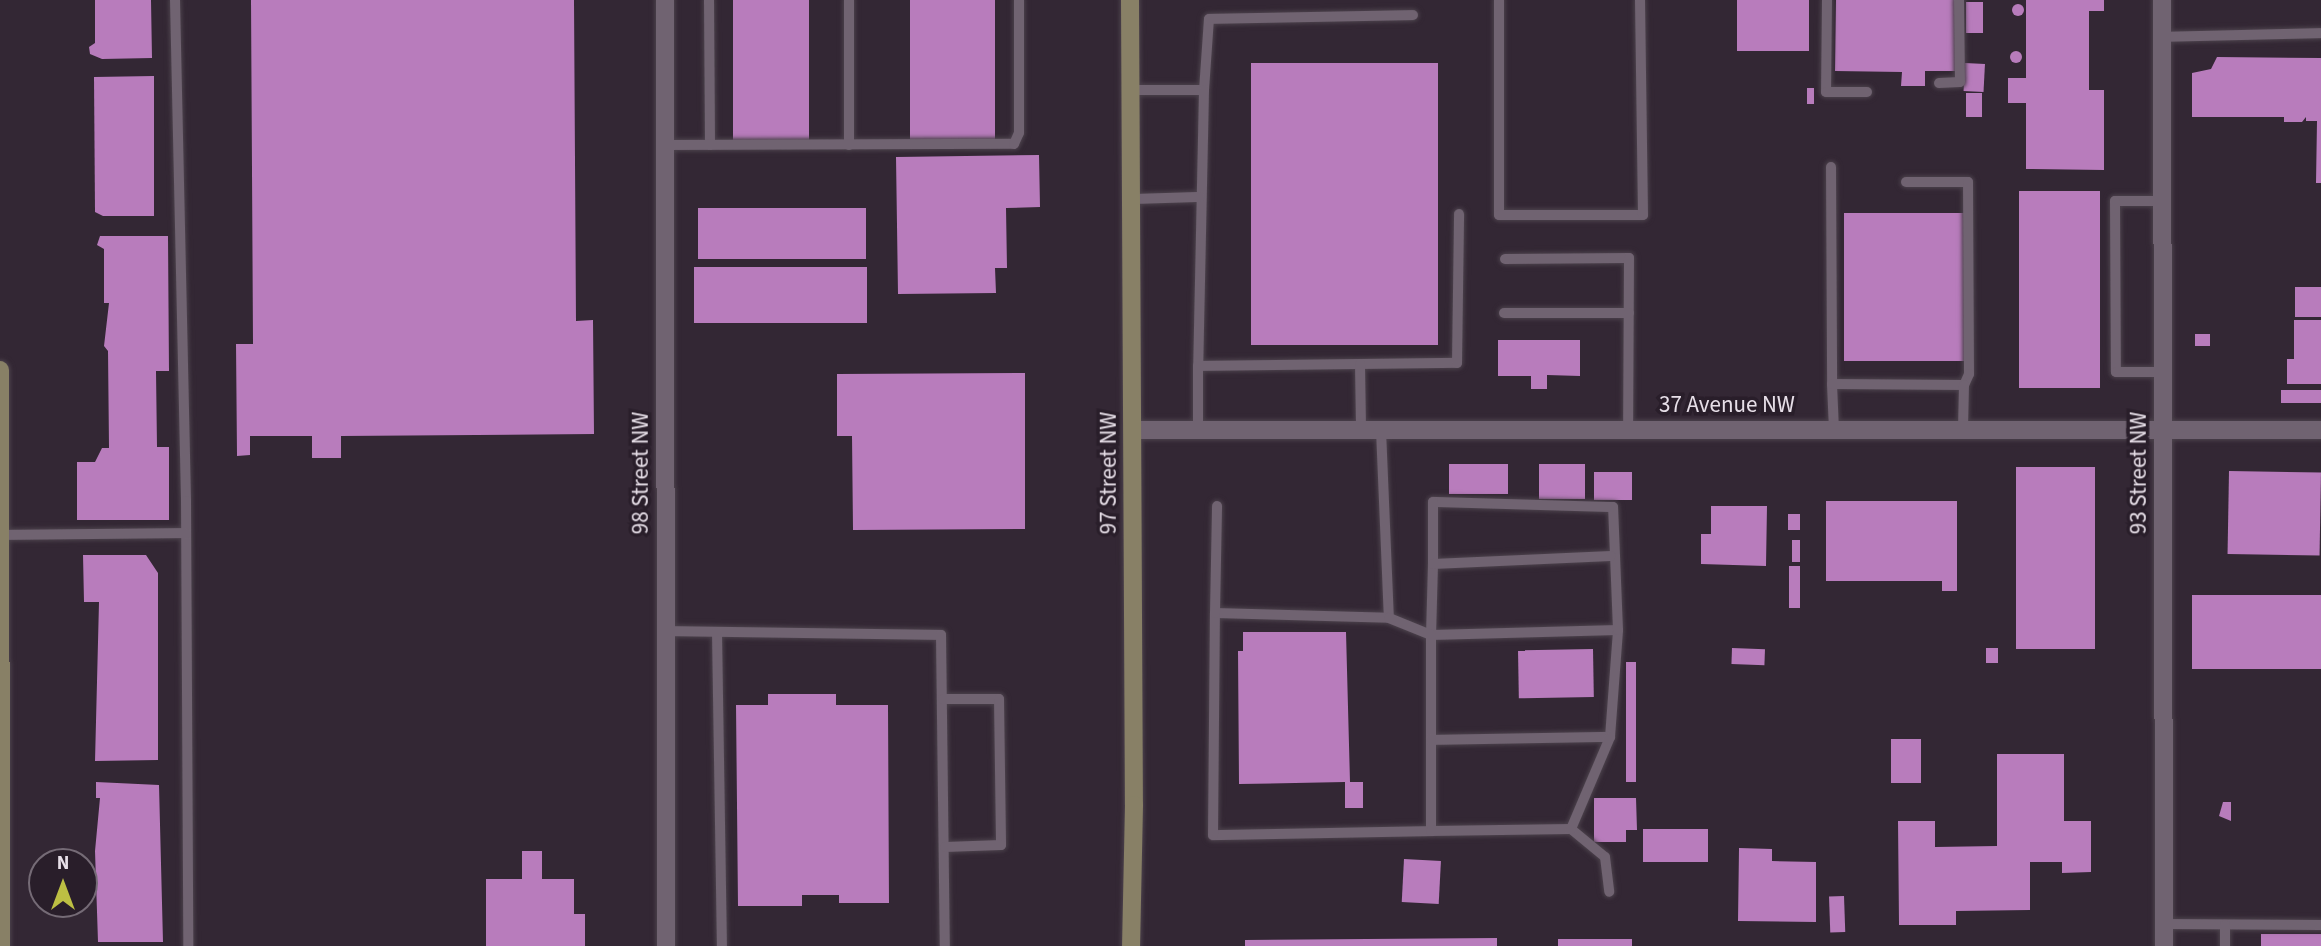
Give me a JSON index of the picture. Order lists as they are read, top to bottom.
{
  "streets": {
    "street": [
      "37 Avenue NW",
      "98 Street NW",
      "97 Street NW",
      "93 Street NW"
    ]
  },
  "crossings": [
    ["37 Avenue NW", "97 Street NW"],
    ["37 Avenue NW", "93 Street NW"]
  ],
  "north": "top"
}
